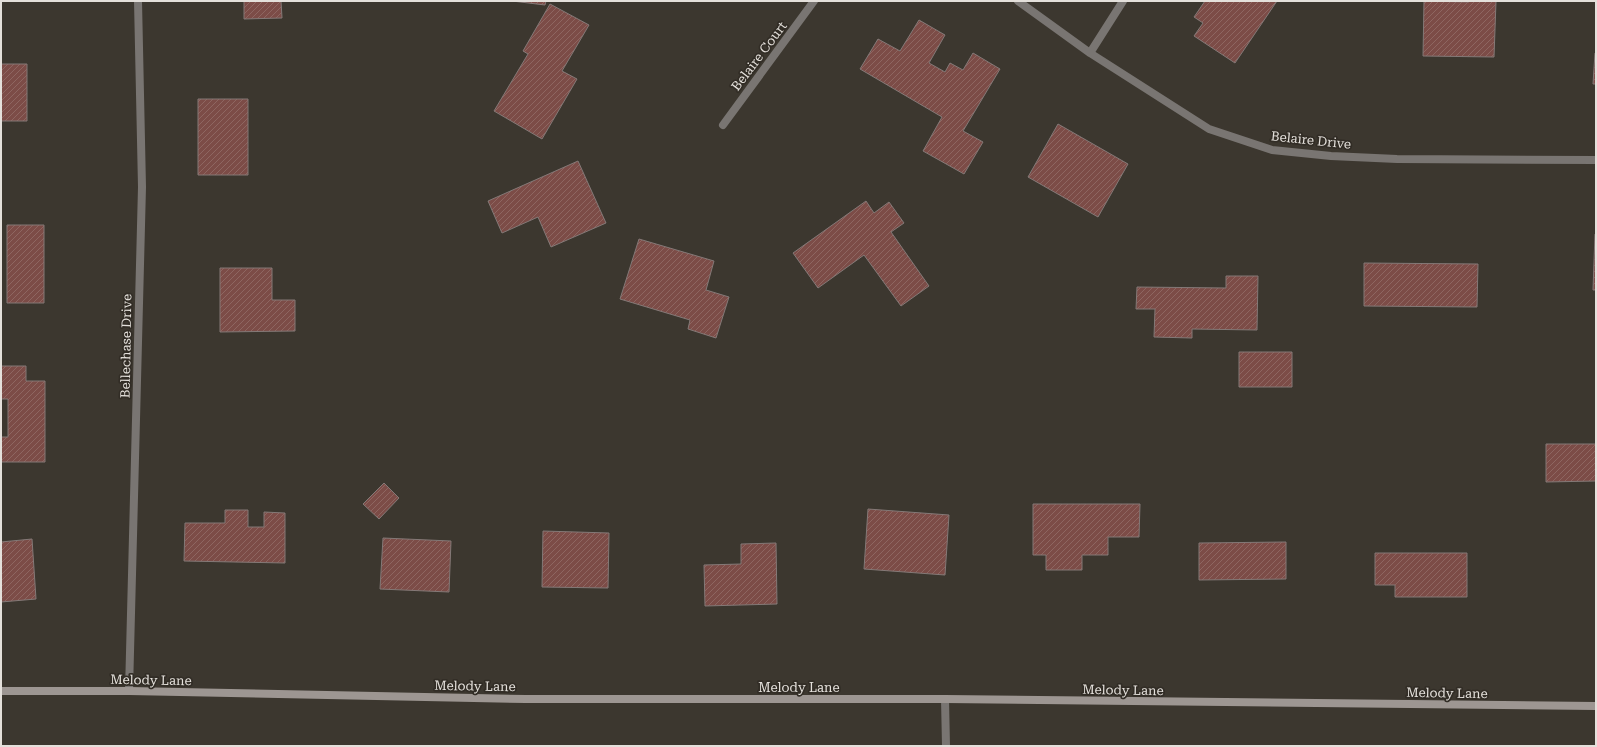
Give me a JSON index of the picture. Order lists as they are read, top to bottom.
{
  "streets": {
    "street": [
      "Belaire Court",
      "Belaire Drive",
      "Bellechase Drive",
      "Melody Lane"
    ]
  },
  "crossings": [
    ["Bellechase Drive", "Melody Lane"]
  ]
}
